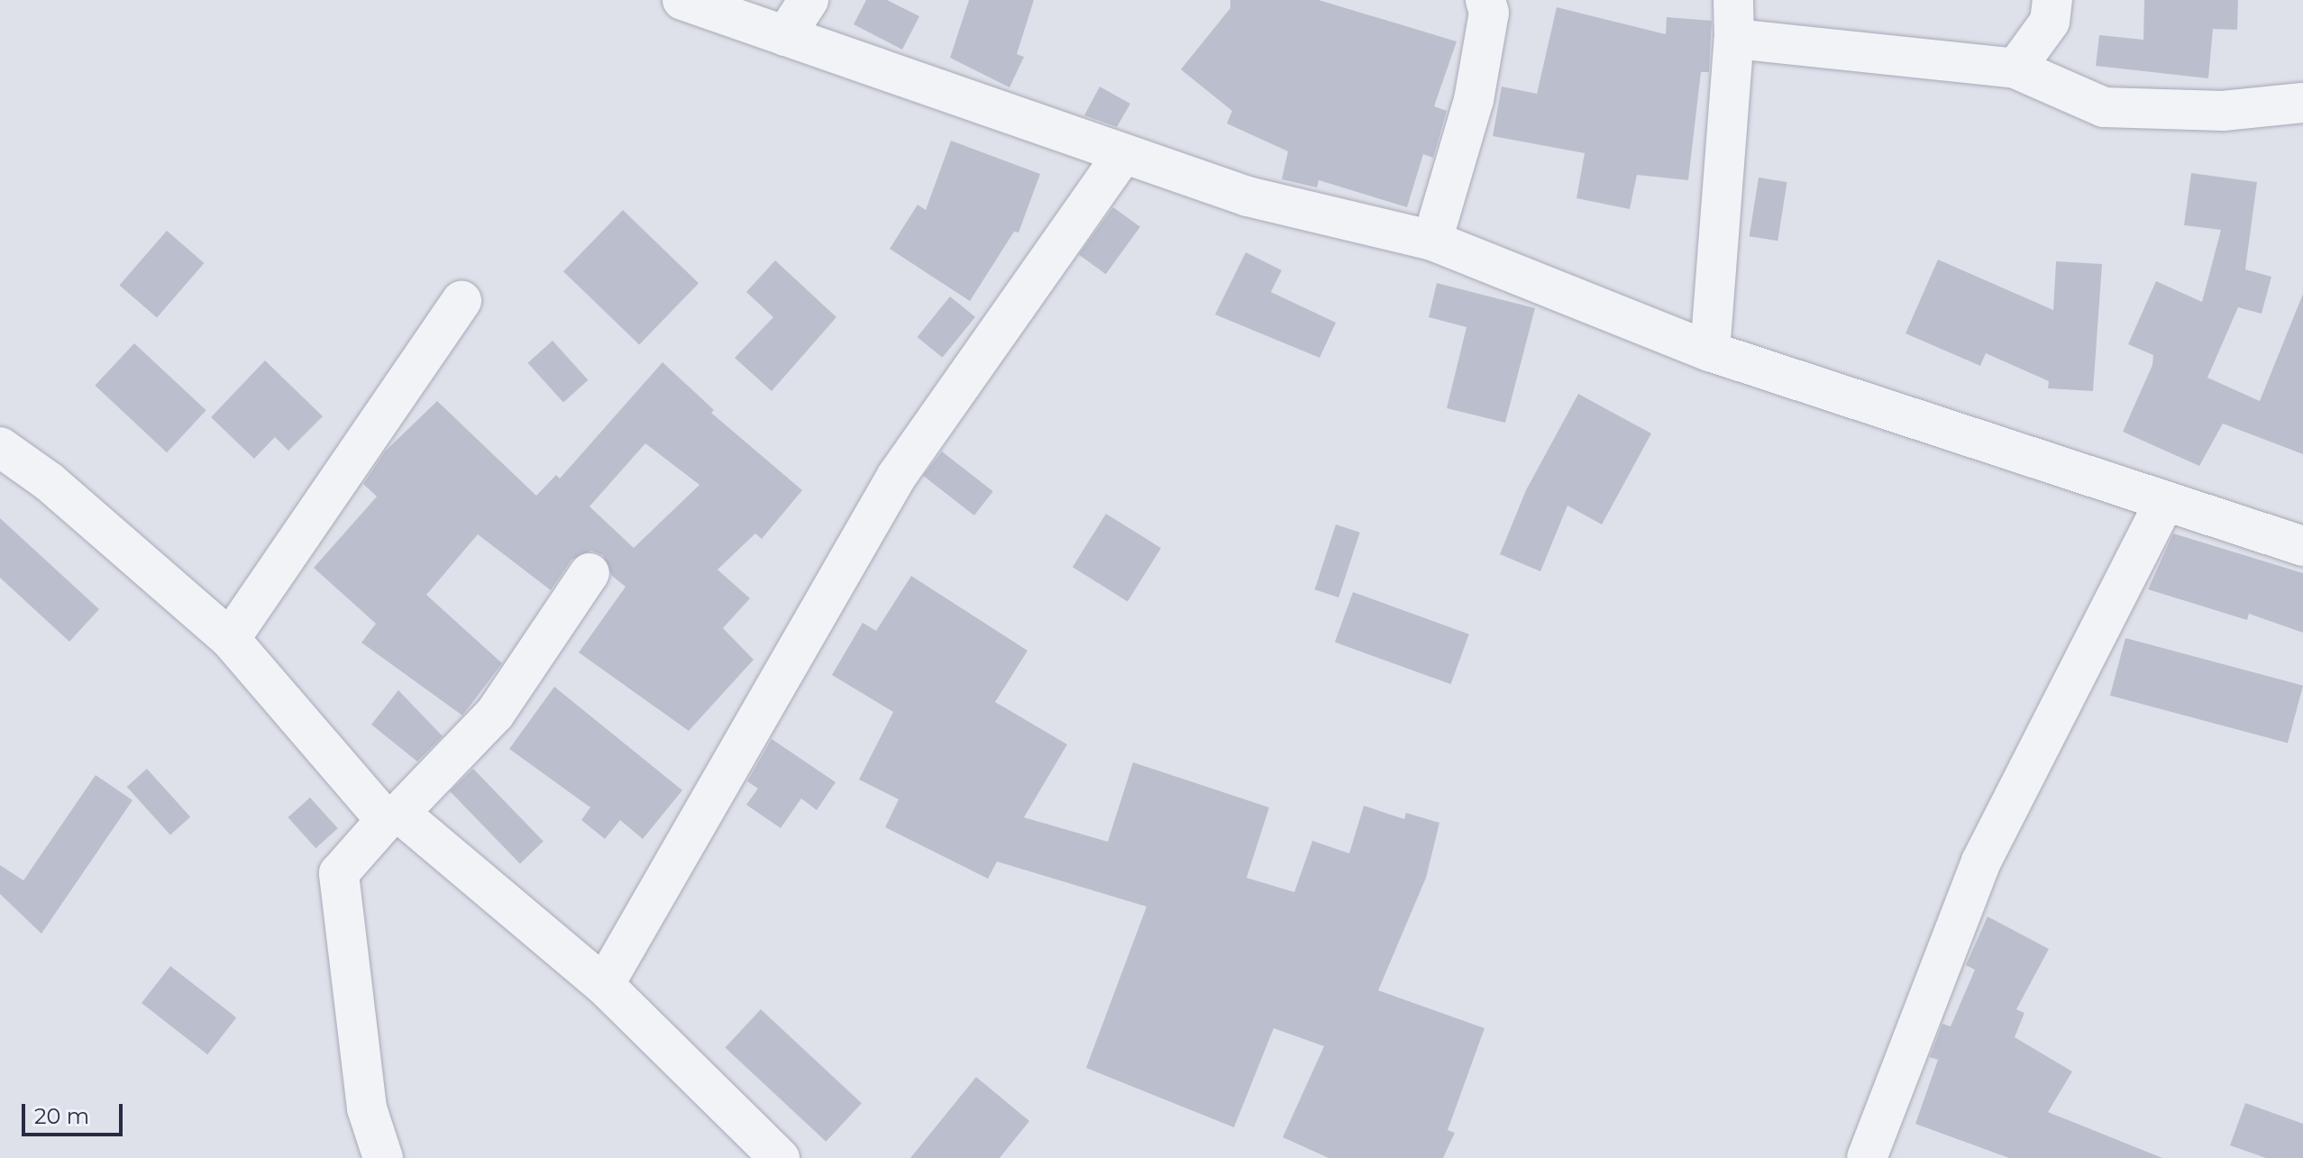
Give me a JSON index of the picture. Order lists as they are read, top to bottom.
{
  "scale_bar": "20 m"
}
